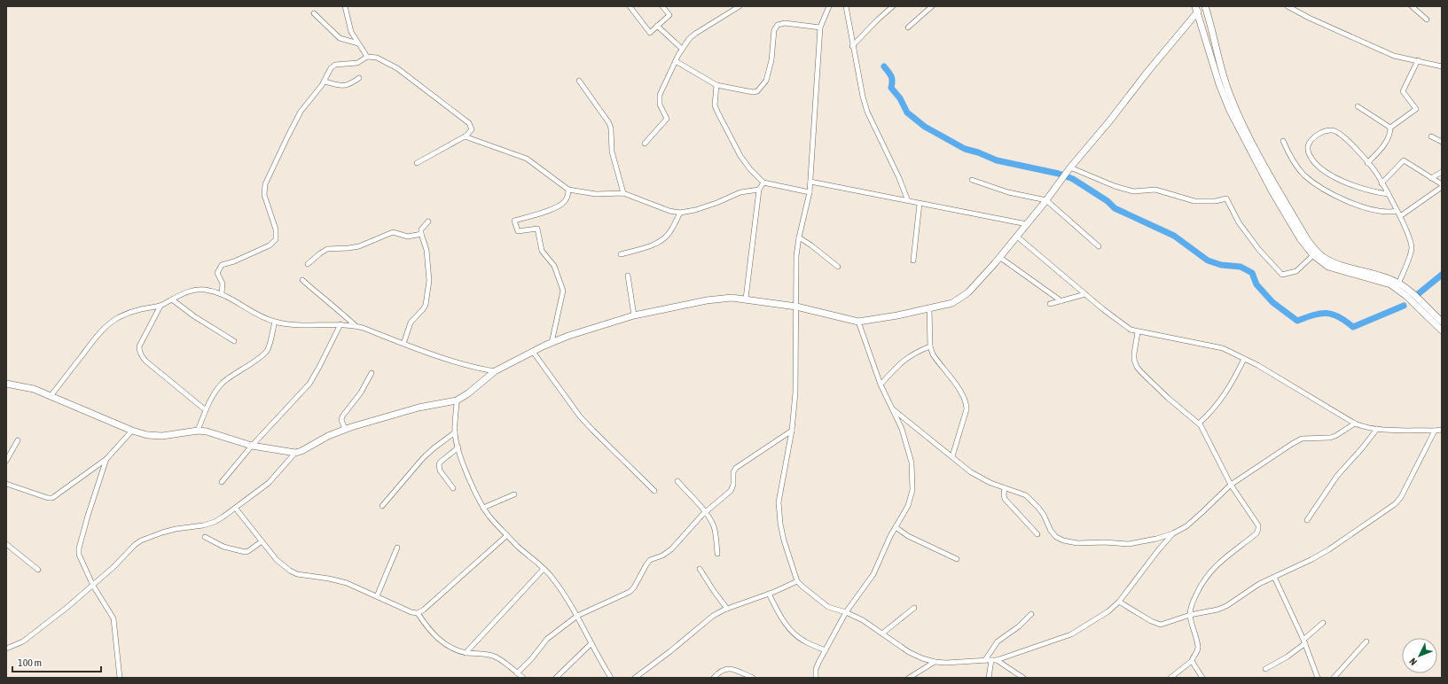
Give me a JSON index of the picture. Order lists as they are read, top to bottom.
{
  "scale_bar": "100 m",
  "north": "bottom left"
}
